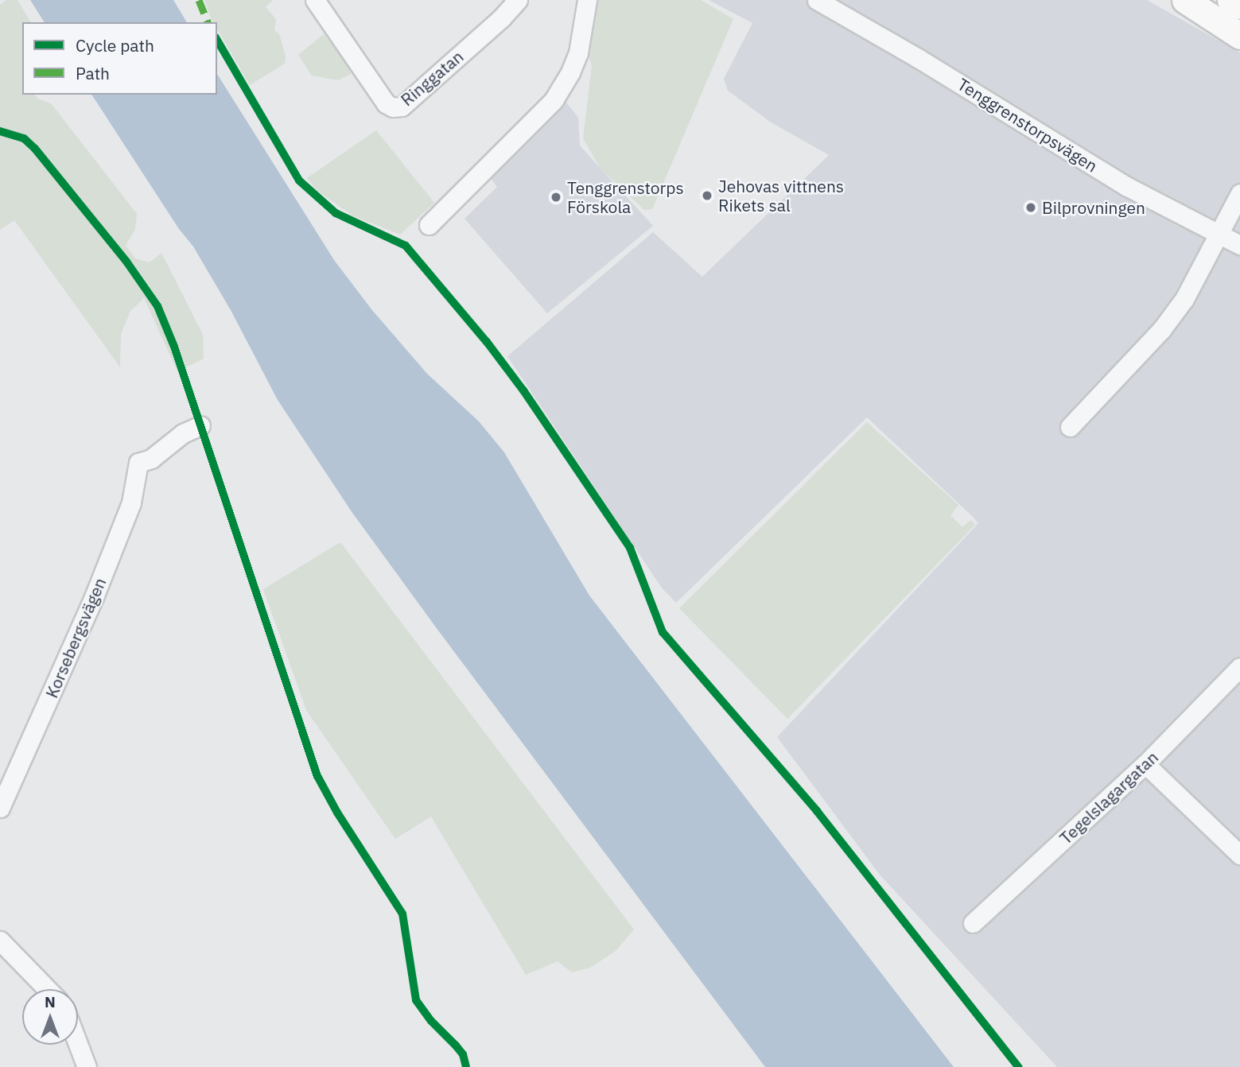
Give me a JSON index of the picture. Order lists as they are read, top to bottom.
{
  "streets": {
    "street": [
      "Ringgatan",
      "Tenggrenstorpsvägen",
      "Korsebergsvägen",
      "Tegelslagargatan"
    ]
  },
  "places": ["Jehovas vittnens Rikets sal", "Tenggrenstorps Förskola", "Bilprovningen"],
  "legend": ["Cycle path", "Path"],
  "north": "top"
}
